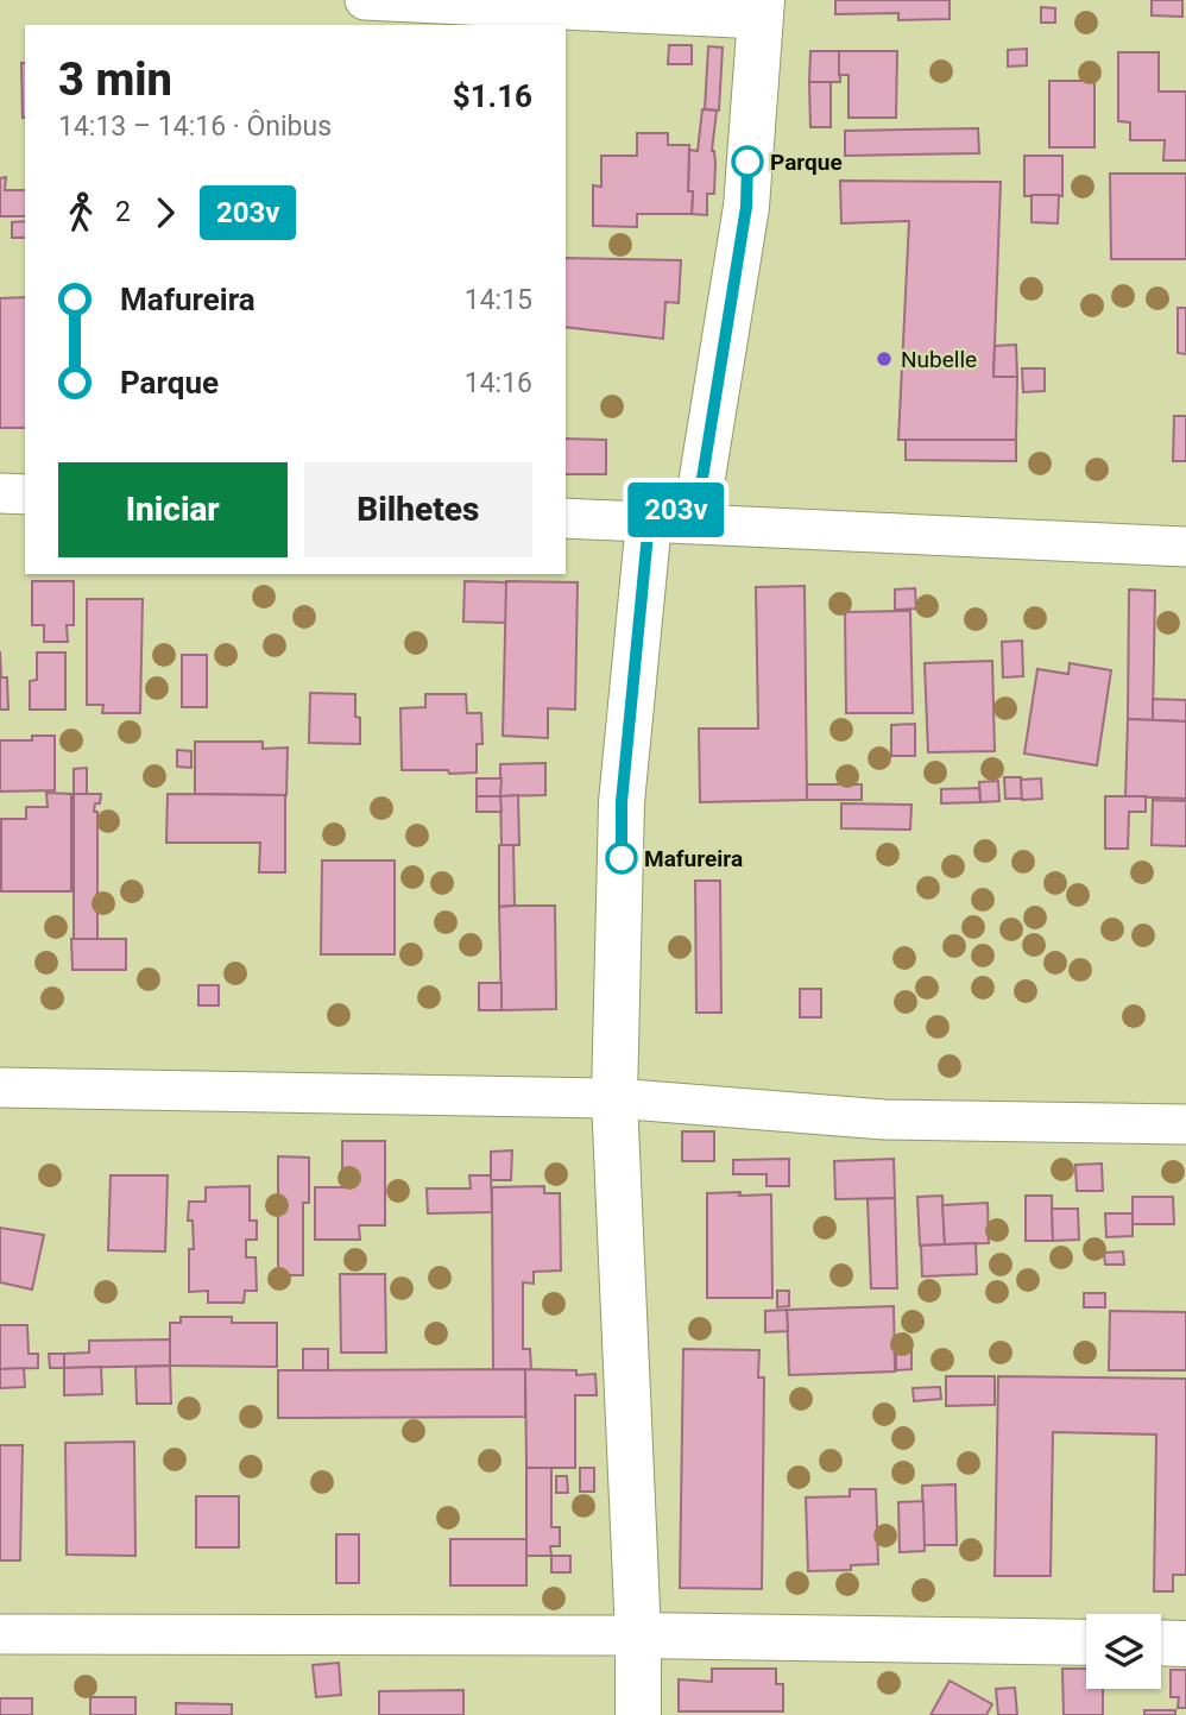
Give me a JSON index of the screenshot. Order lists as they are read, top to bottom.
{
  "places": ["Parque", "Nubelle", "Mafureira"],
  "lines": ["bus line 203v"],
  "page": {
    "on_map": "203v",
    "heading": ["3 min", "14:13 – 14:16 · Ônibus", "$1.16"],
    "legs": ["2", "203v"],
    "list": [
      {
        "name": "Mafureira",
        "value": "14:15"
      },
      {
        "name": "Parque",
        "value": "14:16"
      }
    ],
    "buttons": ["Iniciar", "Bilhetes"]
  }
}
